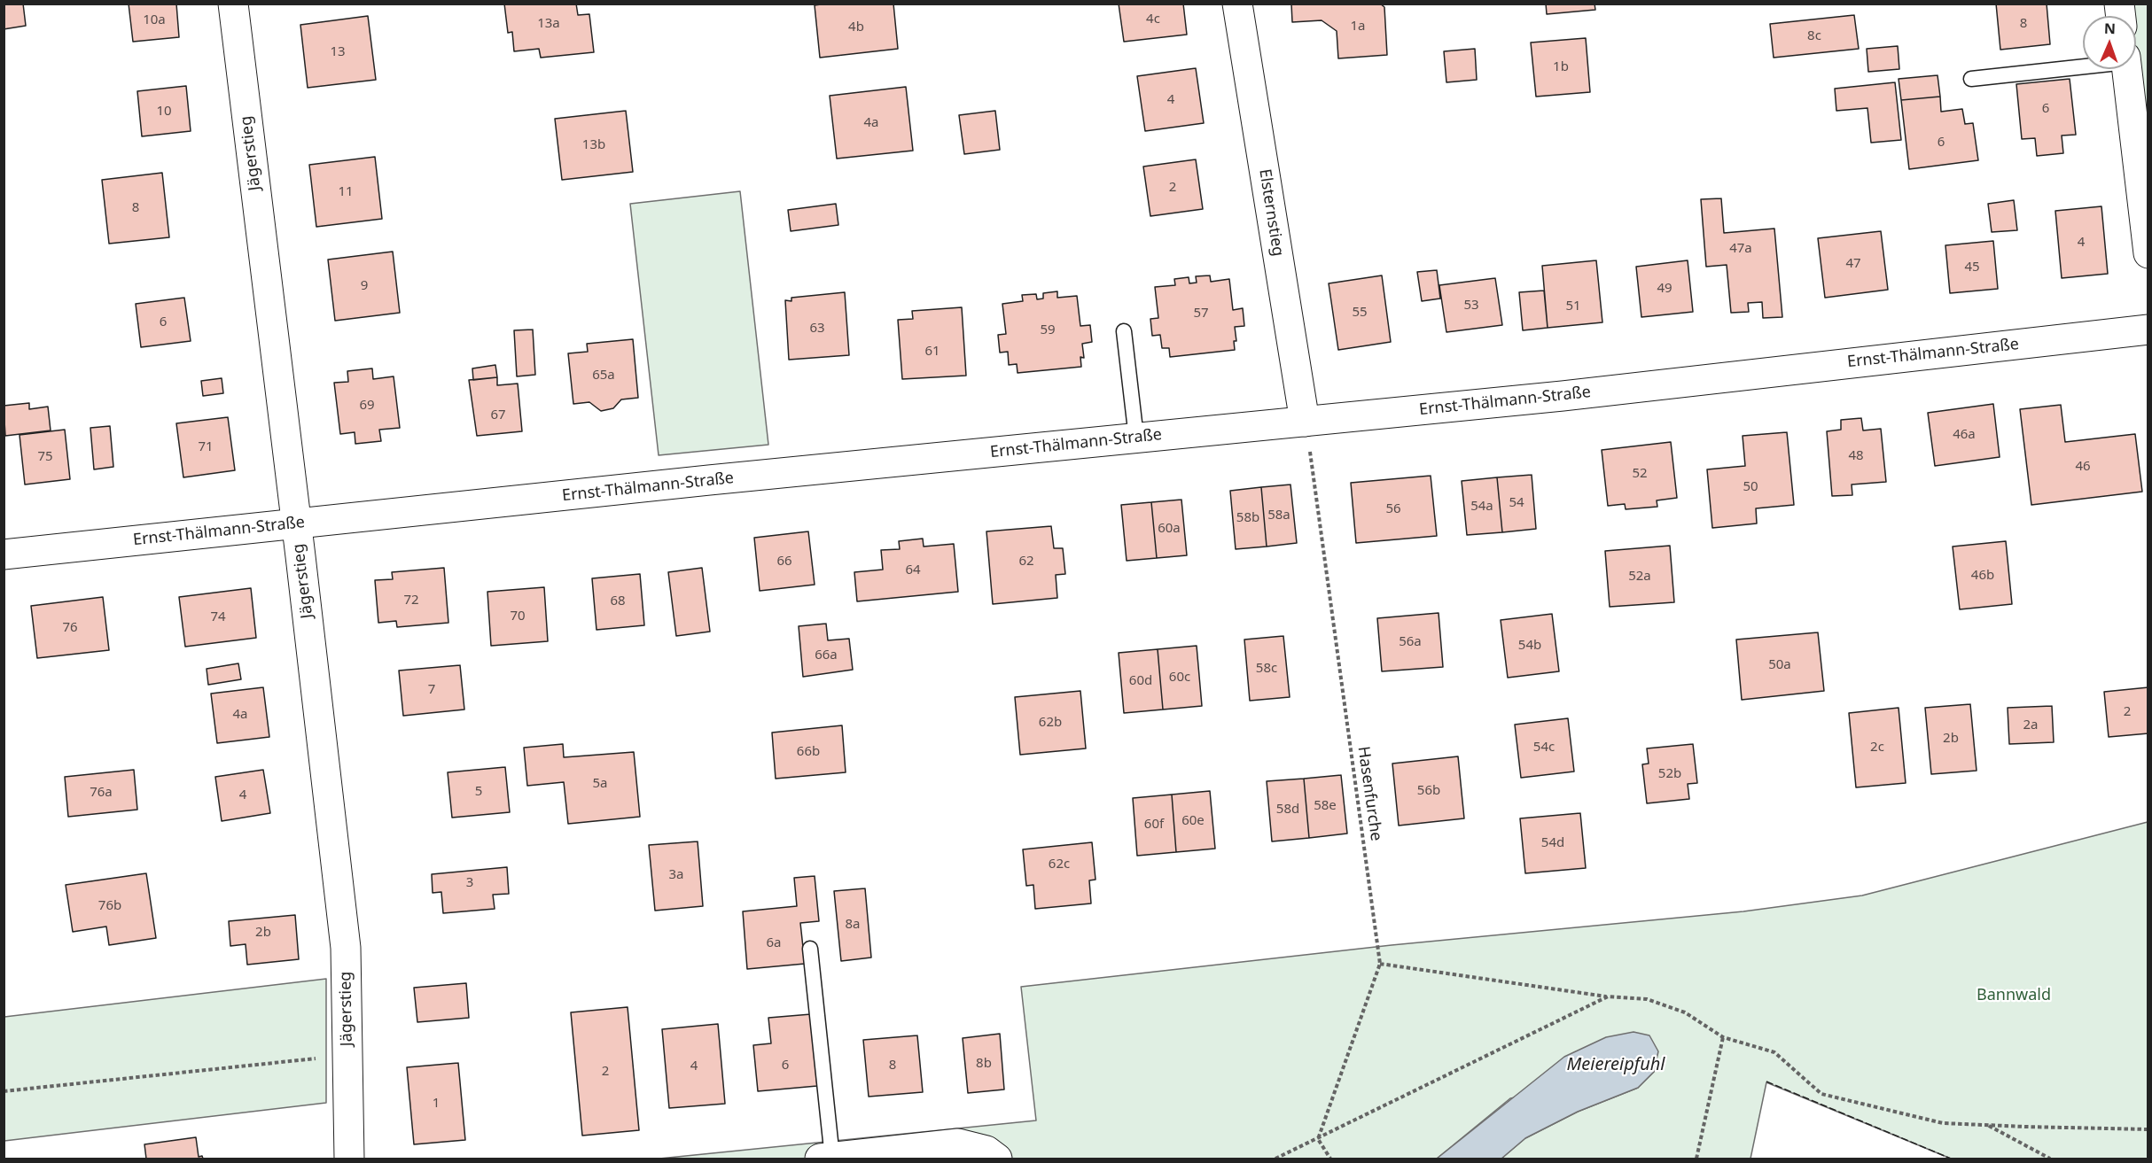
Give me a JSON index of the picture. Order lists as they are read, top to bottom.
{
  "streets": {
    "street": ["Jägerstieg", "Elsternstieg", "Ernst-Thälmann-Straße"],
    "path": ["Hasenfurche"]
  },
  "crossings": [
    ["Jägerstieg", "Ernst-Thälmann-Straße"],
    ["Elsternstieg", "Ernst-Thälmann-Straße"],
    ["Elsternstieg", "Hasenfurche"],
    ["Ernst-Thälmann-Straße", "Hasenfurche"]
  ],
  "water": ["Meiereipfuhl"],
  "parks": ["Bannwald"],
  "house_numbers": [
    "4c",
    "10a",
    "13a",
    "8",
    "1a",
    "4b",
    "8c",
    "13",
    "1b",
    "4",
    "6",
    "10",
    "4a",
    "6",
    "13b",
    "2",
    "11",
    "8",
    "4",
    "47a",
    "47",
    "45",
    "9",
    "49",
    "53",
    "51",
    "55",
    "57",
    "6",
    "63",
    "59",
    "61",
    "65a",
    "69",
    "67",
    "46a",
    "71",
    "48",
    "75",
    "46",
    "52",
    "50",
    "54",
    "54a",
    "56",
    "58a",
    "58b",
    "60a",
    "66",
    "62",
    "64",
    "46b",
    "52a",
    "72",
    "68",
    "70",
    "74",
    "76",
    "56a",
    "54b",
    "66a",
    "50a",
    "58c",
    "60c",
    "60d",
    "7",
    "2",
    "4a",
    "62b",
    "2a",
    "2b",
    "54c",
    "2c",
    "66b",
    "52b",
    "5a",
    "56b",
    "5",
    "76a",
    "4",
    "58e",
    "58d",
    "60e",
    "60f",
    "54d",
    "62c",
    "3a",
    "3",
    "76b",
    "8a",
    "2b",
    "6a",
    "8b",
    "6",
    "8",
    "4",
    "2",
    "1"
  ],
  "north": "top"
}
